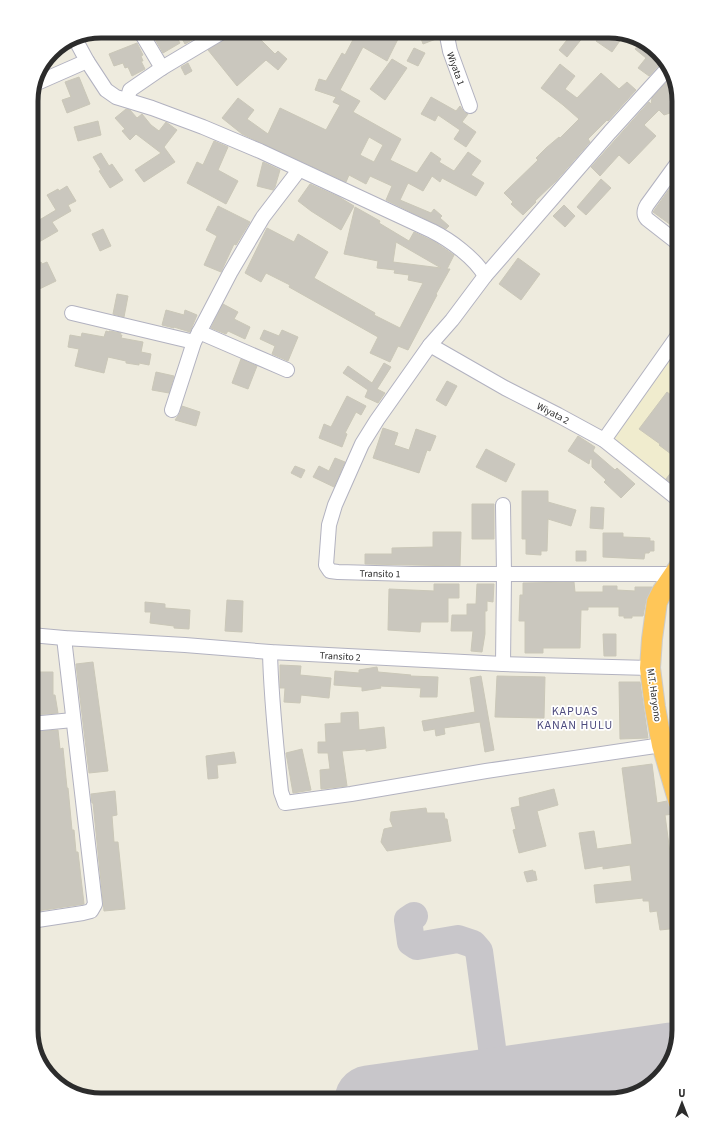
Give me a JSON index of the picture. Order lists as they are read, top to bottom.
{
  "streets": {
    "highway": ["M.T. Haryono"],
    "street": [
      "Wiyata 1",
      "Wiyata 2",
      "Transito 1",
      "Transito 2"
    ]
  },
  "crossings": [
    ["Wiyata 2", "Transito 1"],
    ["Transito 2", "M.T. Haryono"]
  ],
  "districts": ["KAPUAS KANAN HULU"],
  "north": "top"
}
